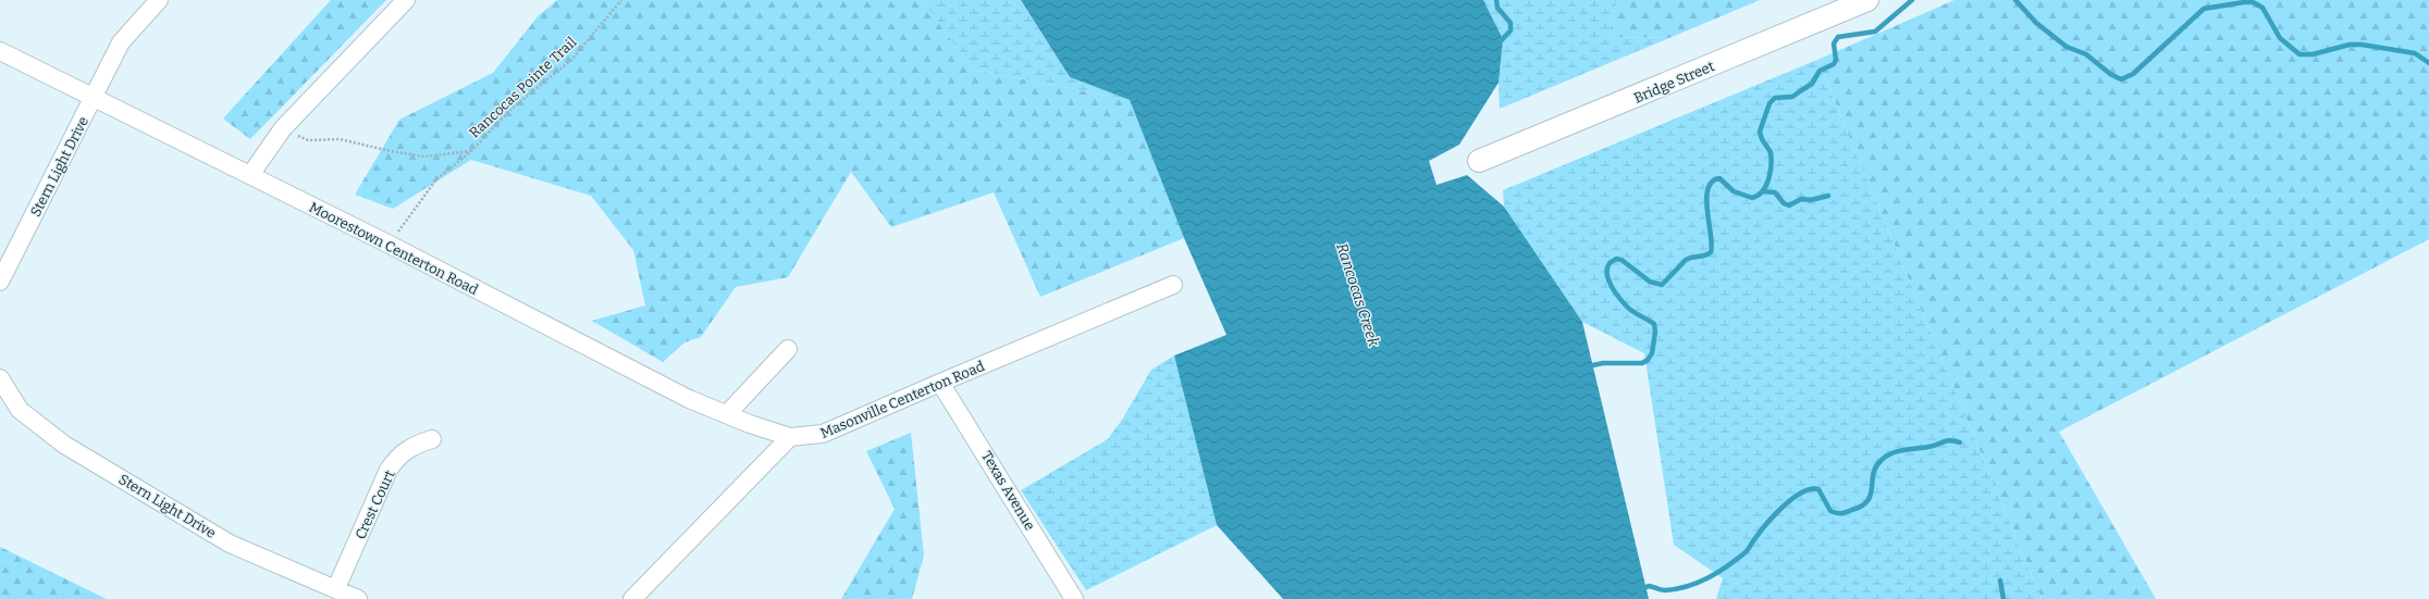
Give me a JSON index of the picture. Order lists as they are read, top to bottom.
{
  "streets": {
    "main road": ["Bridge Street"],
    "street": [
      "Stern Light Drive",
      "Moorestown Centerton Road",
      "Masonville Centerton Road",
      "Texas Avenue",
      "Crest Court"
    ],
    "path": ["Rancocas Pointe Trail"]
  },
  "crossings": [
    ["Rancocas Pointe Trail", "Moorestown Centerton Road"],
    ["Stern Light Drive", "Moorestown Centerton Road"],
    ["Stern Light Drive", "Crest Court"],
    ["Moorestown Centerton Road", "Masonville Centerton Road"],
    ["Masonville Centerton Road", "Texas Avenue"]
  ],
  "water": ["Rancocas Creek"]
}
